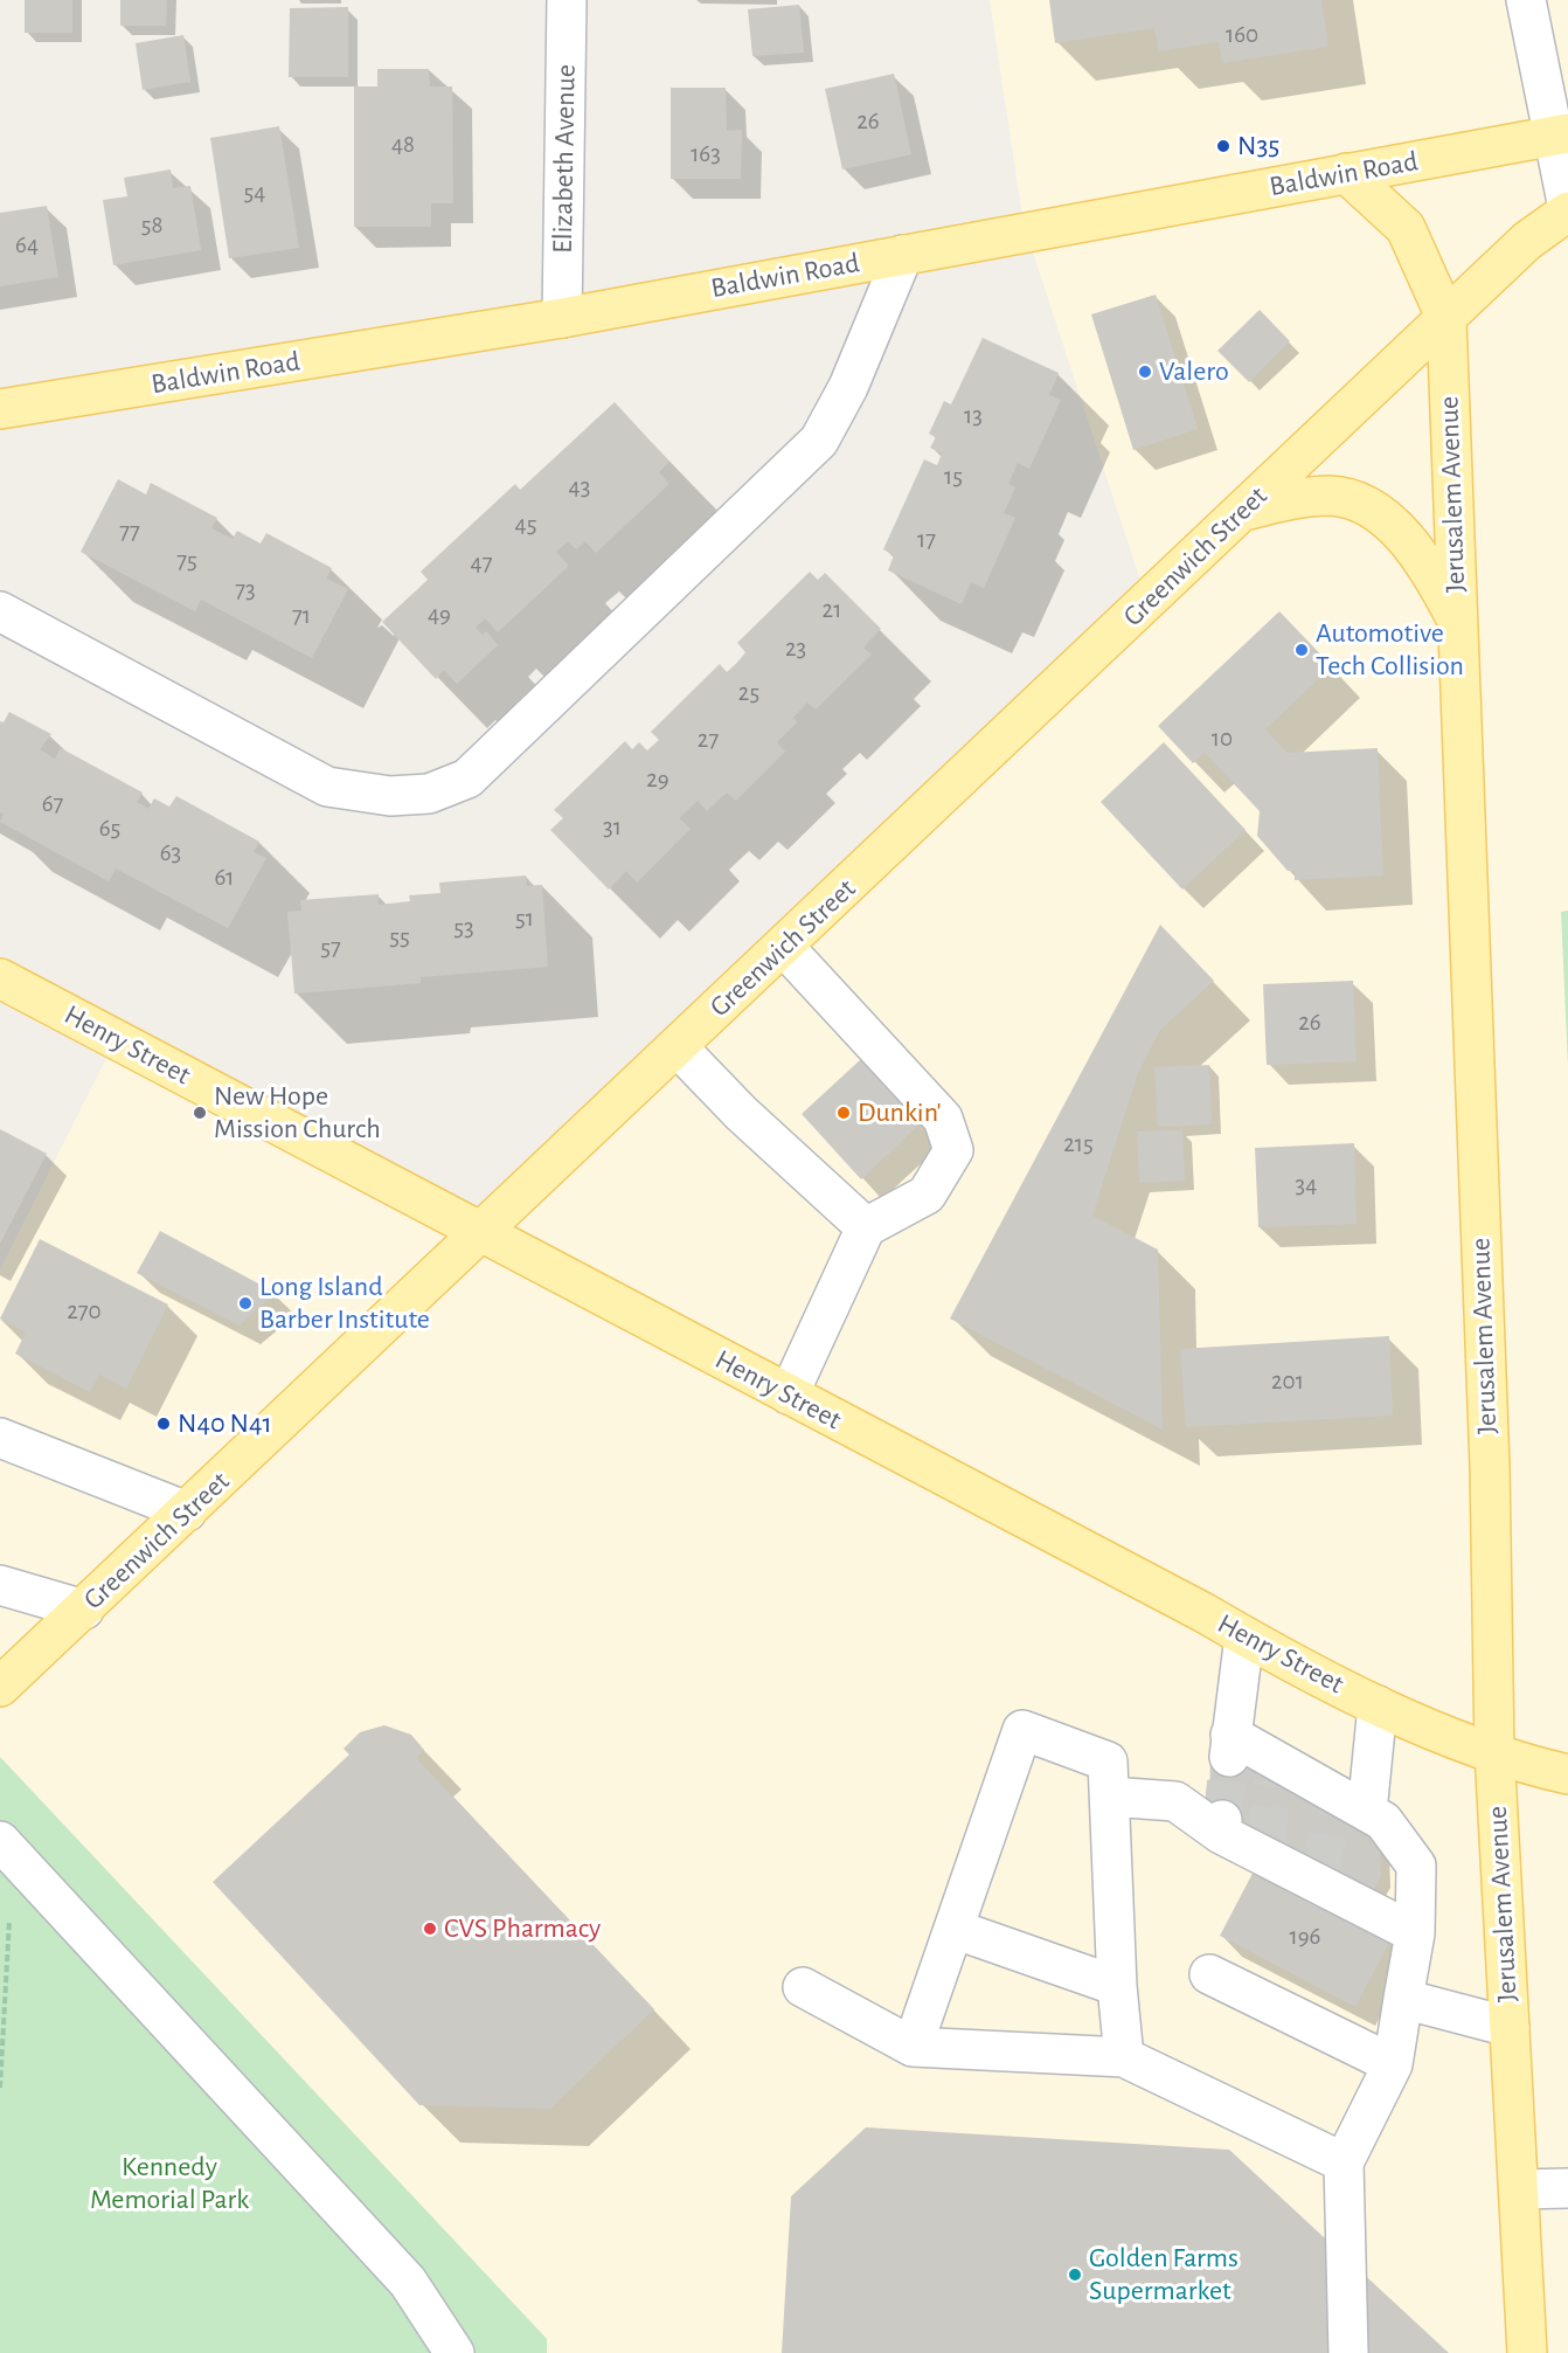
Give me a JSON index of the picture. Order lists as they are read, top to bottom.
{
  "streets": {
    "main road": [
      "Baldwin Road",
      "Jerusalem Avenue",
      "Greenwich Street",
      "Henry Street"
    ],
    "street": ["Elizabeth Avenue"]
  },
  "crossings": [
    ["Elizabeth Avenue", "Baldwin Road"],
    ["Jerusalem Avenue", "Greenwich Street"],
    ["Jerusalem Avenue", "Henry Street"],
    ["Greenwich Street", "Henry Street"]
  ],
  "parks": ["Kennedy Memorial Park"],
  "places": [
    "N35",
    "Valero",
    "Automotive Tech Collision",
    "New Hope Mission Church",
    "Dunkin'",
    "Long Island Barber Institute",
    "N40 N41",
    "CVS Pharmacy",
    "Golden Farms Supermarket"
  ],
  "house_numbers": [
    "160",
    "26",
    "48",
    "163",
    "54",
    "58",
    "64",
    "13",
    "15",
    "43",
    "45",
    "77",
    "17",
    "75",
    "47",
    "73",
    "21",
    "49",
    "71",
    "23",
    "25",
    "10",
    "27",
    "29",
    "67",
    "31",
    "65",
    "63",
    "61",
    "51",
    "53",
    "55",
    "57",
    "26",
    "215",
    "34",
    "270",
    "201",
    "196"
  ]
}
